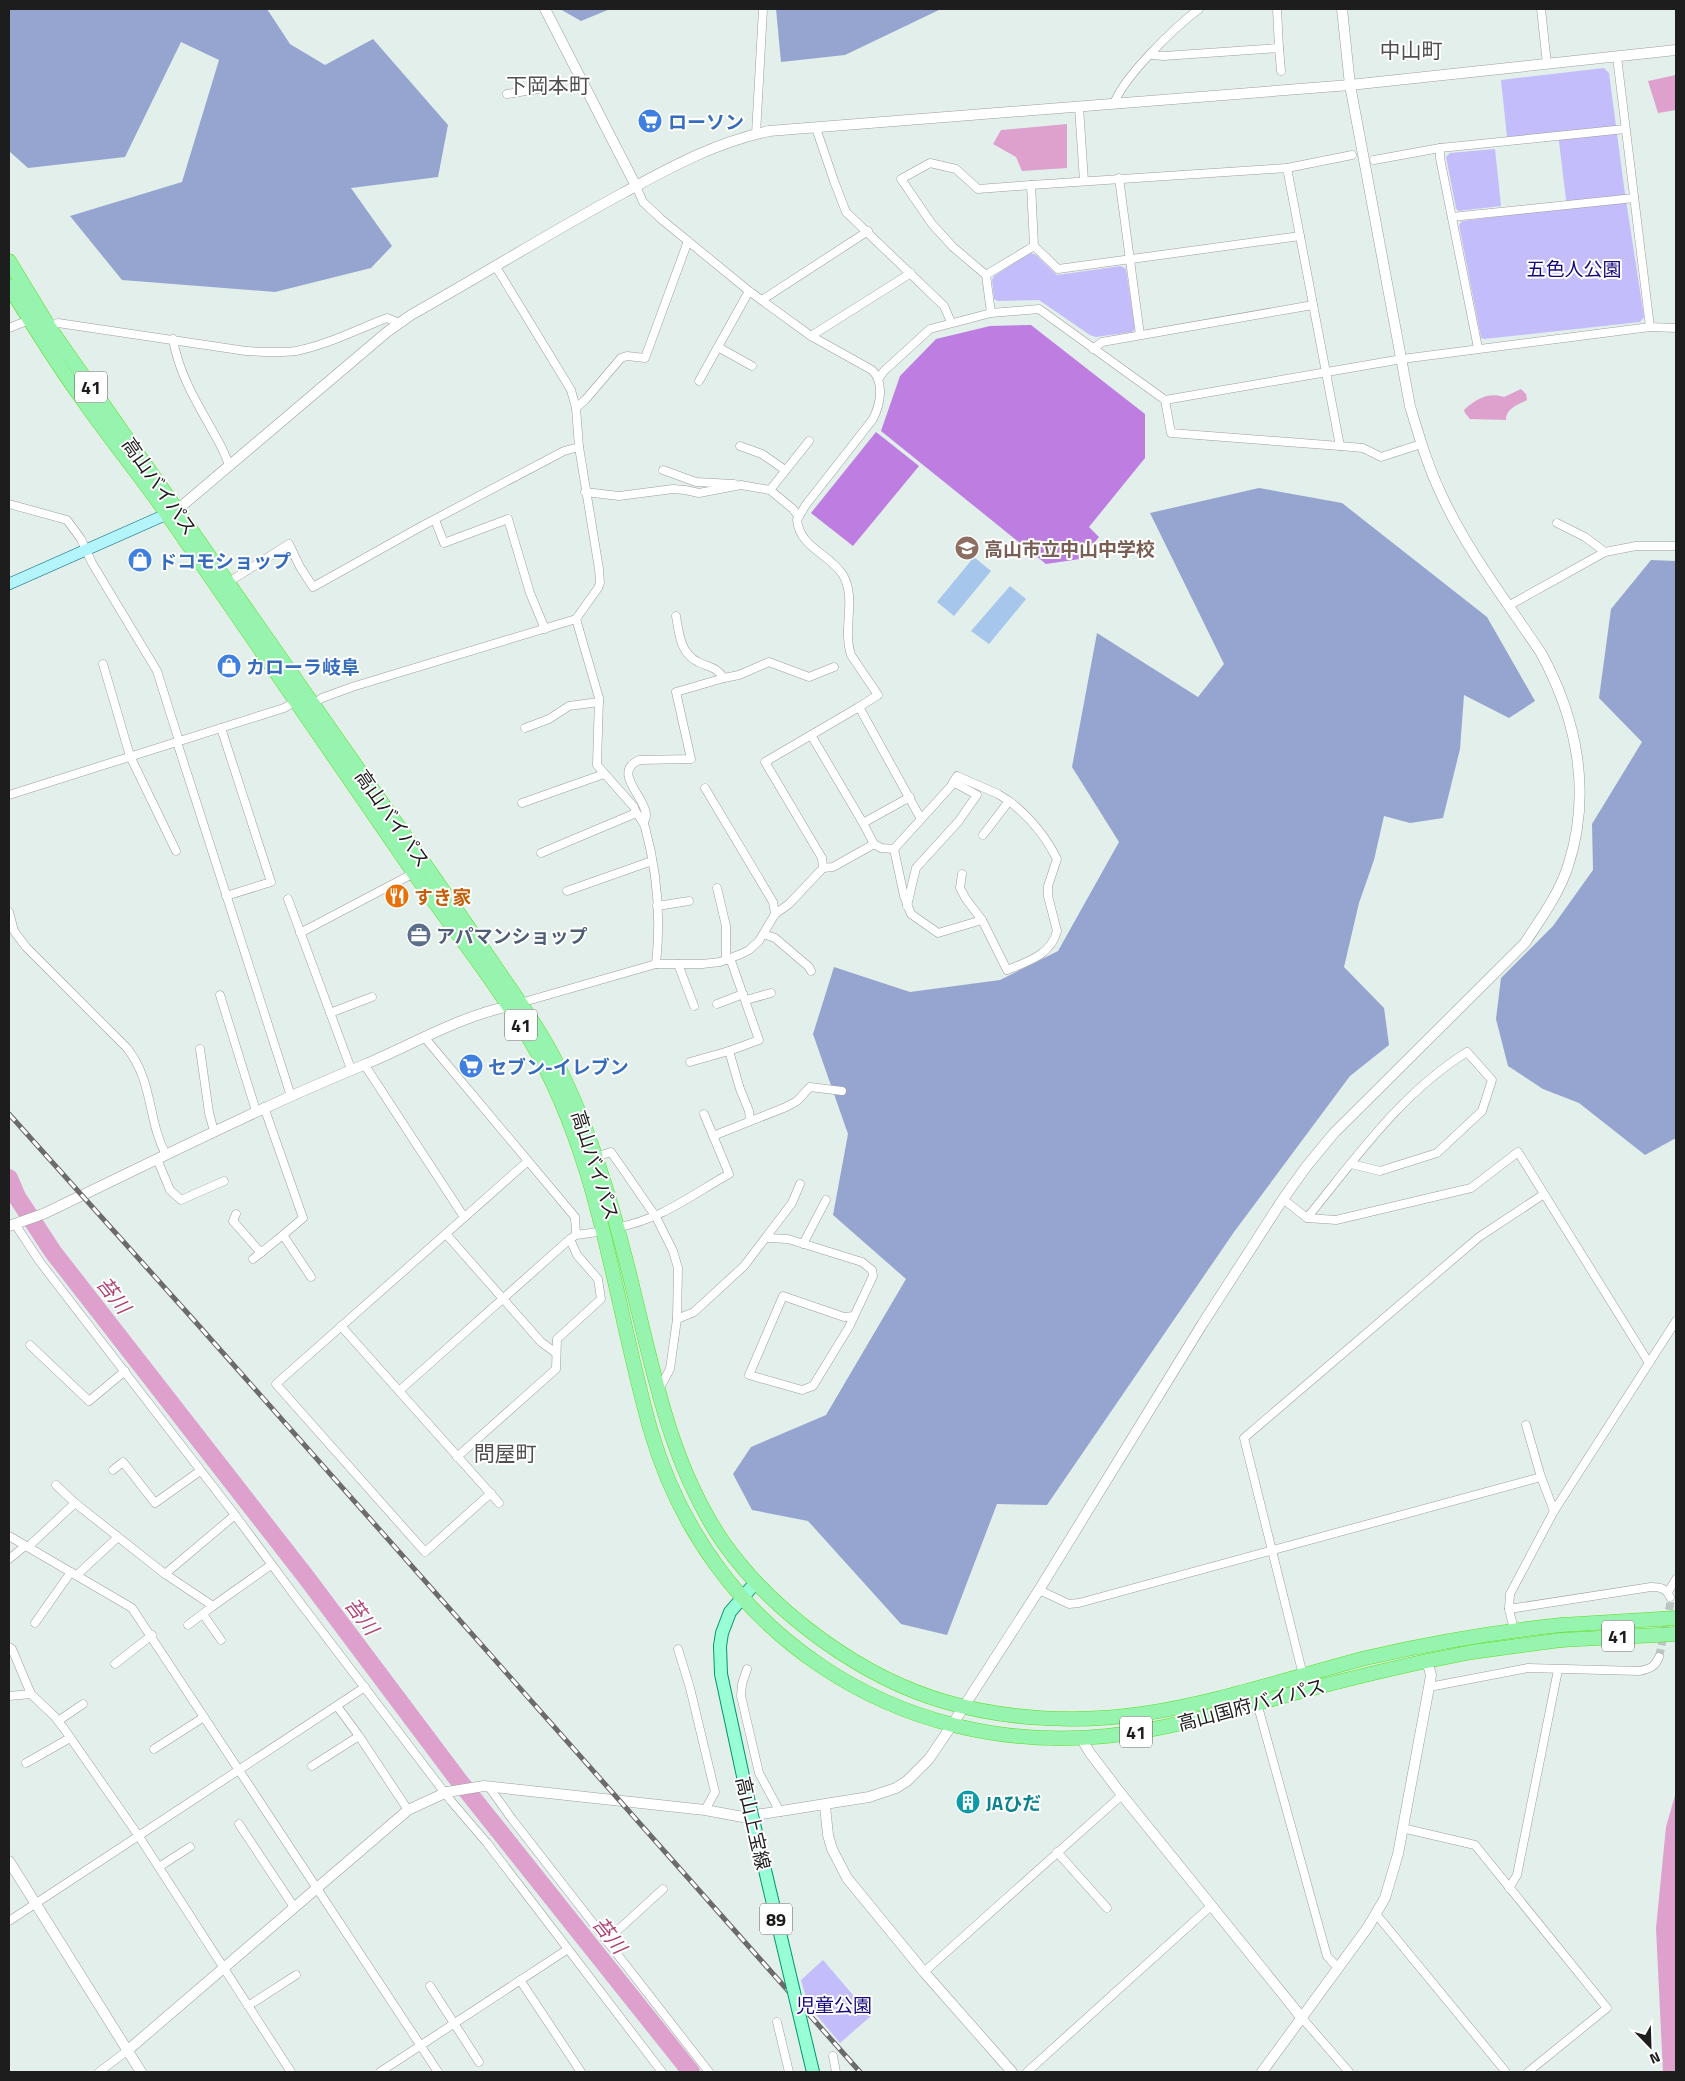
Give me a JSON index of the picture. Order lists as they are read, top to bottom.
{
  "streets": {
    "highway": ["41", "高山バイパス", "高山国府バイパス"],
    "main road": ["高山上宝線", "89"]
  },
  "crossings": [
    ["41", "高山国府バイパス"],
    ["高山バイパス", "高山国府バイパス"],
    ["高山バイパス", "高山上宝線"],
    ["高山国府バイパス", "高山上宝線"]
  ],
  "districts": ["中山町", "下岡本町", "問屋町"],
  "water": ["苔川"],
  "parks": ["五色人公園", "児童公園"],
  "places": {
    "supermarket": ["ローソン", "セブン-イレブン"],
    "school or university": ["高山市立中山中学校"],
    "shop": ["ドコモショップ", "カローラ岐阜"],
    "restaurant": ["すき家"],
    "office": ["アパマンショップ"],
    "building": ["JAひだ"]
  },
  "north": "bottom right"
}
